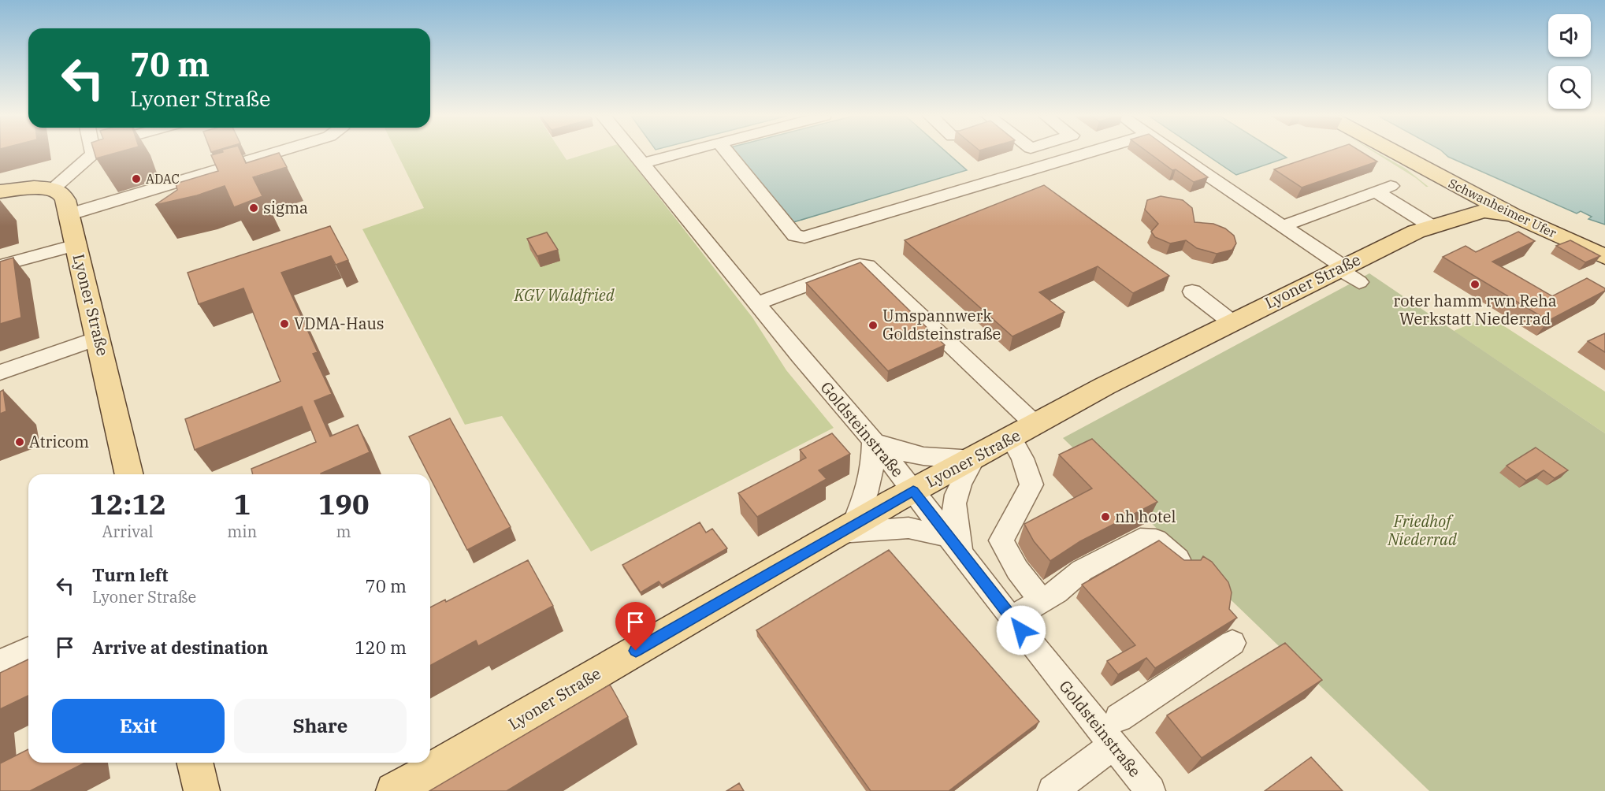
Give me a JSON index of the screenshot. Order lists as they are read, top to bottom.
{
  "streets": {
    "main road": ["Schwanheimer Ufer", "Lyoner Straße"],
    "street": ["Goldsteinstraße"]
  },
  "crossings": [
    ["Schwanheimer Ufer", "Lyoner Straße"],
    ["Lyoner Straße", "Goldsteinstraße"]
  ],
  "parks": ["KGV Waldfried", "Friedhof Niederrad"],
  "places": [
    "ADAC",
    "sigma",
    "roter hamm rwn Reha Werkstatt Niederrad",
    "VDMA-Haus",
    "Umspannwerk Goldsteinstraße",
    "Atricom",
    "nh hotel"
  ],
  "page": {
    "turn": ["70 m", "Lyoner Straße"],
    "eta": [
      "12:12",
      "Arrival",
      "1",
      "min",
      "190",
      "m"
    ],
    "list": [
      {
        "name": "Turn left",
        "note": "Lyoner Straße",
        "value": "70 m"
      },
      {
        "name": "Arrive at destination",
        "value": "120 m"
      }
    ],
    "buttons": ["Exit", "Share"]
  }
}
